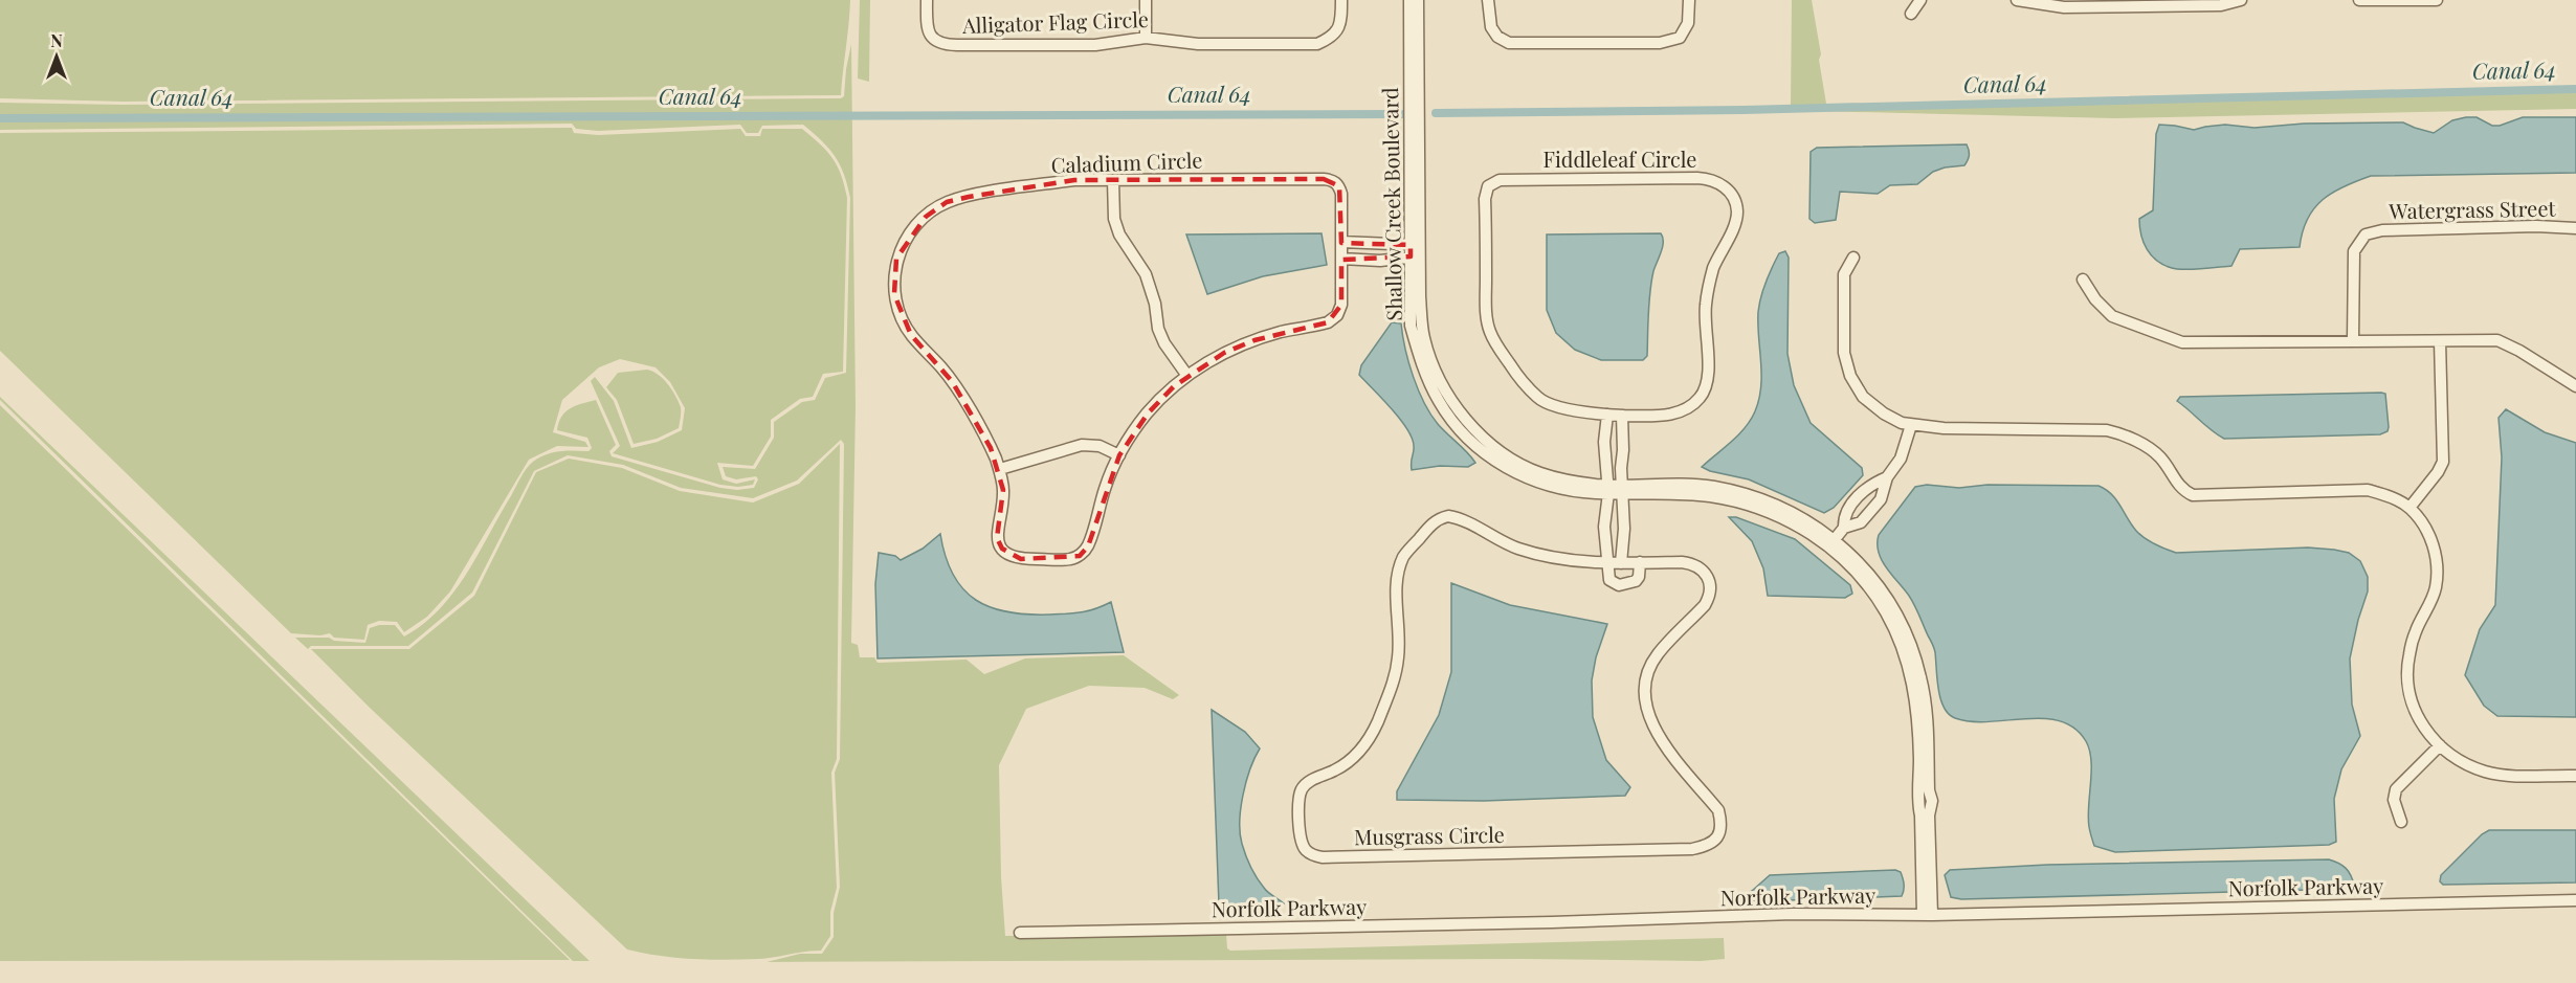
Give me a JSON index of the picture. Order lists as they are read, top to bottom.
{
  "streets": {
    "street": [
      "Alligator Flag Circle",
      "Fiddleleaf Circle",
      "Caladium Circle",
      "Shallow Creek Boulevard",
      "Watergrass Street",
      "Musgrass Circle",
      "Norfolk Parkway"
    ]
  },
  "crossings": [
    ["Shallow Creek Boulevard", "Norfolk Parkway"]
  ],
  "water": ["Canal 64"],
  "north": "top"
}
